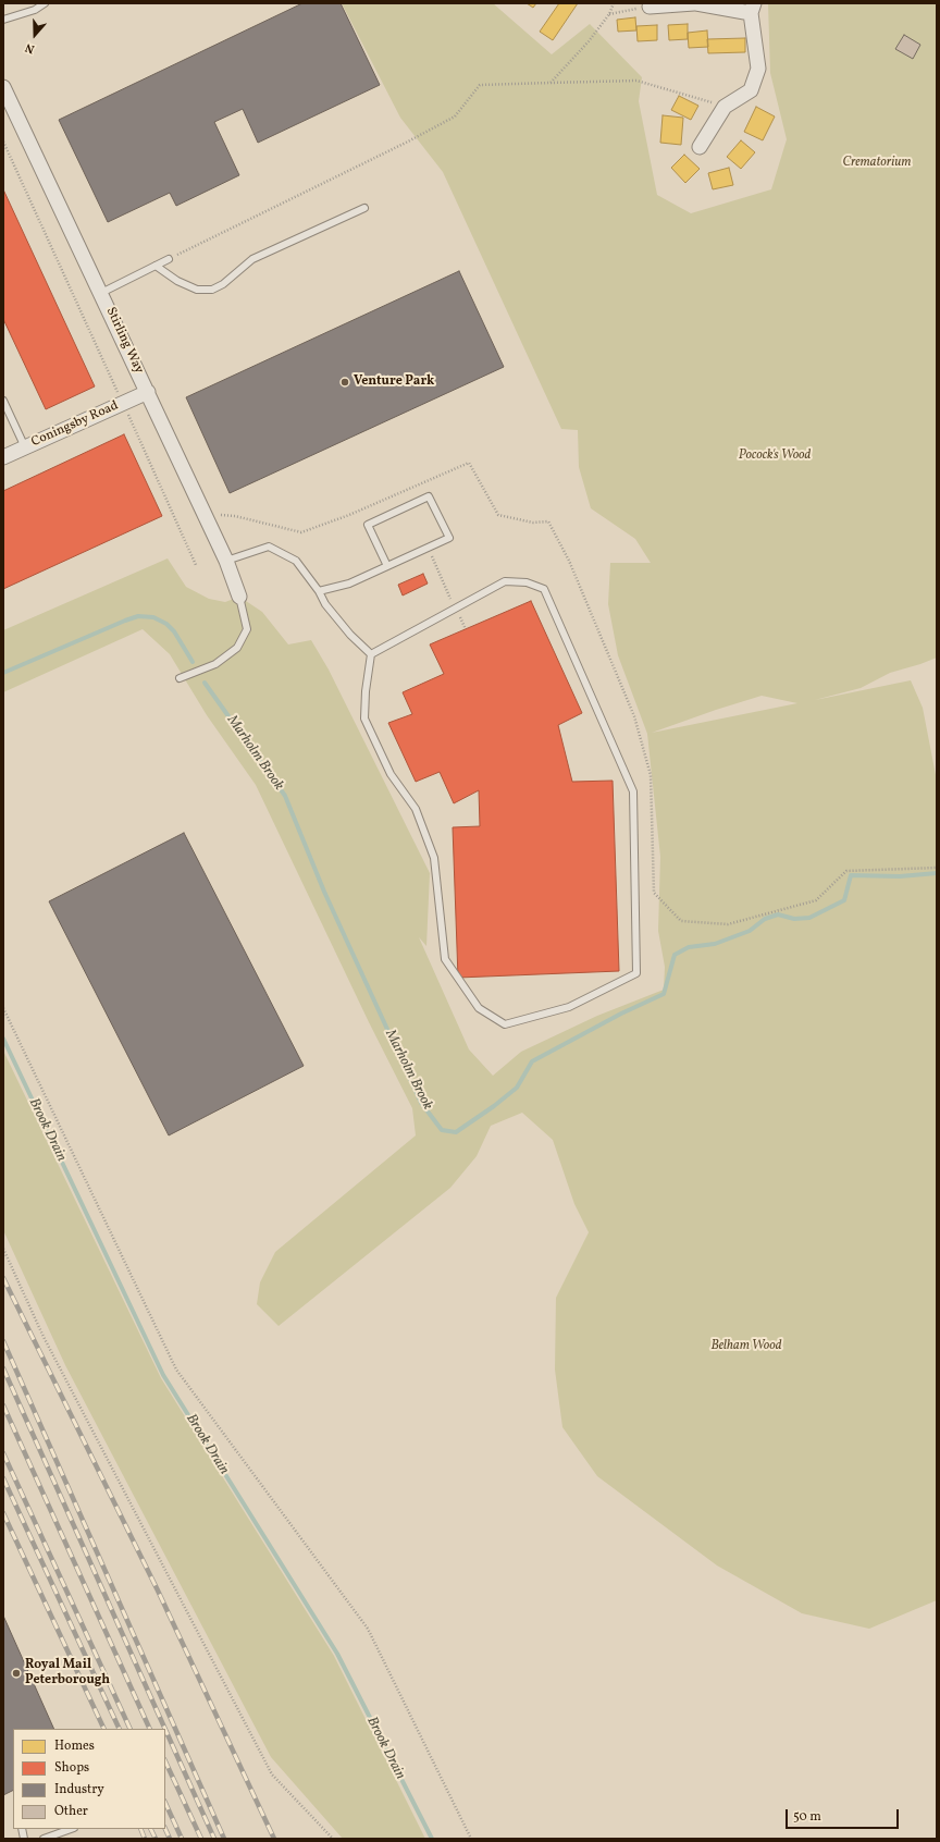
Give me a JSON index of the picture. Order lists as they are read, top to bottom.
{
  "streets": {
    "street": ["Stirling Way", "Coningsby Road"]
  },
  "crossings": [
    ["Stirling Way", "Coningsby Road"]
  ],
  "water": ["Marholm Brook", "Brook Drain"],
  "parks": ["Crematorium", "Pocock's Wood", "Belham Wood"],
  "places": ["Venture Park", "Royal Mail Peterborough"],
  "legend": [
    "Homes",
    "Shops",
    "Industry",
    "Other"
  ],
  "scale_bar": "50 m",
  "north": "bottom"
}
